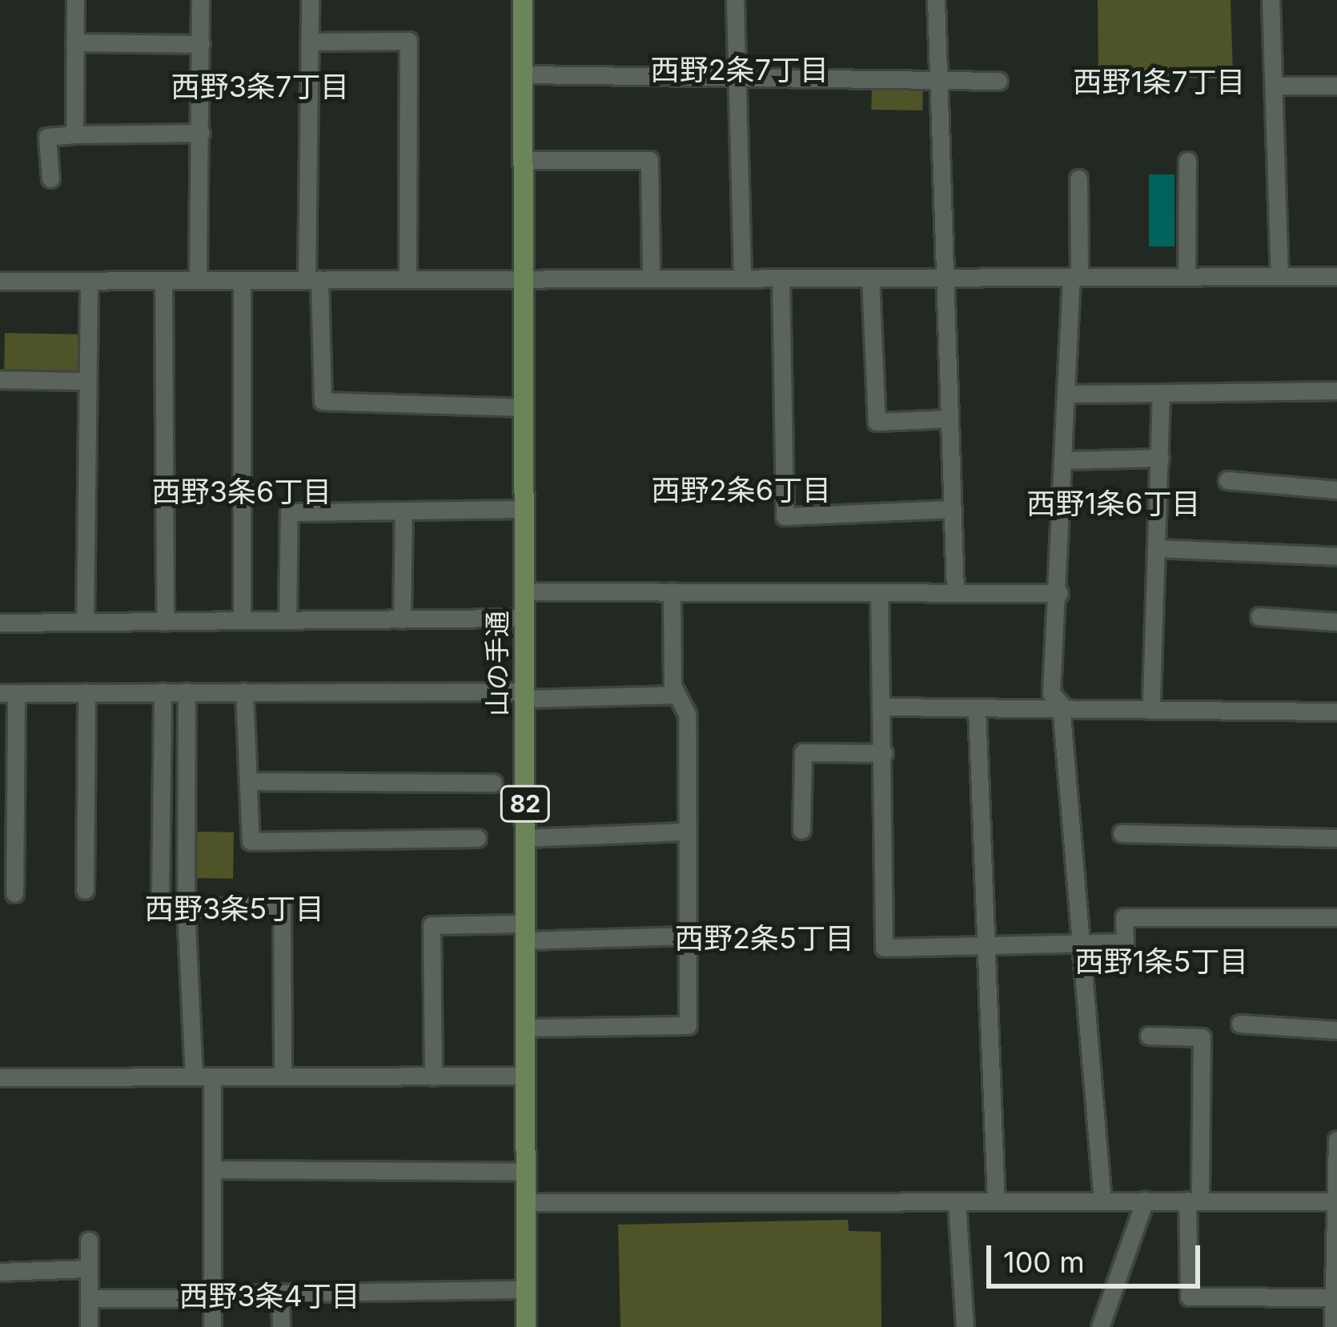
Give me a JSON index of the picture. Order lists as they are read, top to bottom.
{
  "streets": {
    "main road": ["山の手通", "82"]
  },
  "districts": [
    "西野2条7丁目",
    "西野1条7丁目",
    "西野3条7丁目",
    "西野2条6丁目",
    "西野3条6丁目",
    "西野1条6丁目",
    "西野3条5丁目",
    "西野2条5丁目",
    "西野1条5丁目",
    "西野3条4丁目"
  ],
  "scale_bar": "100 m"
}
